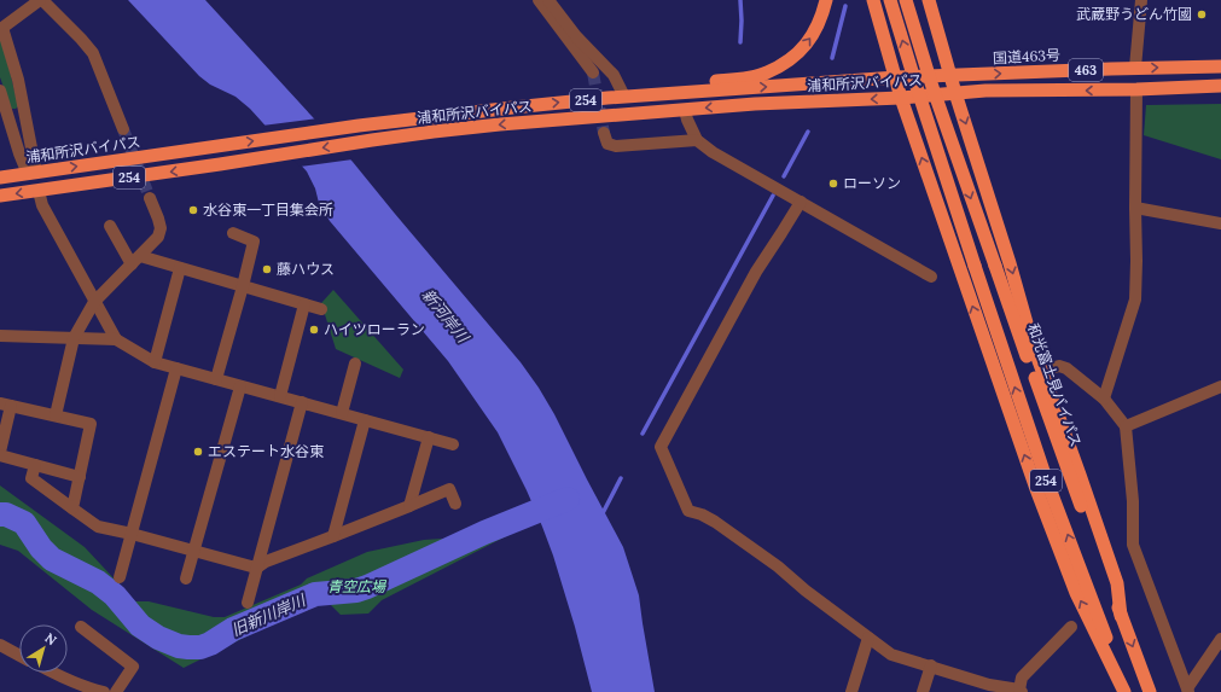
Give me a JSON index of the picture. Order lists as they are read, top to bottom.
{
  "streets": {
    "highway": [
      "国道463号",
      "463",
      "浦和所沢バイパス",
      "254",
      "和光富士見バイパス"
    ]
  },
  "crossings": [
    ["国道463号", "浦和所沢バイパス"],
    ["463", "浦和所沢バイパス"],
    ["浦和所沢バイパス", "254"]
  ],
  "water": ["新河岸川", "旧新川岸川"],
  "parks": ["青空広場"],
  "places": [
    "武蔵野うどん竹國",
    "ローソン",
    "水谷東一丁目集会所",
    "藤ハウス",
    "ハイツローラン",
    "エステート水谷東"
  ],
  "north": "top right"
}
